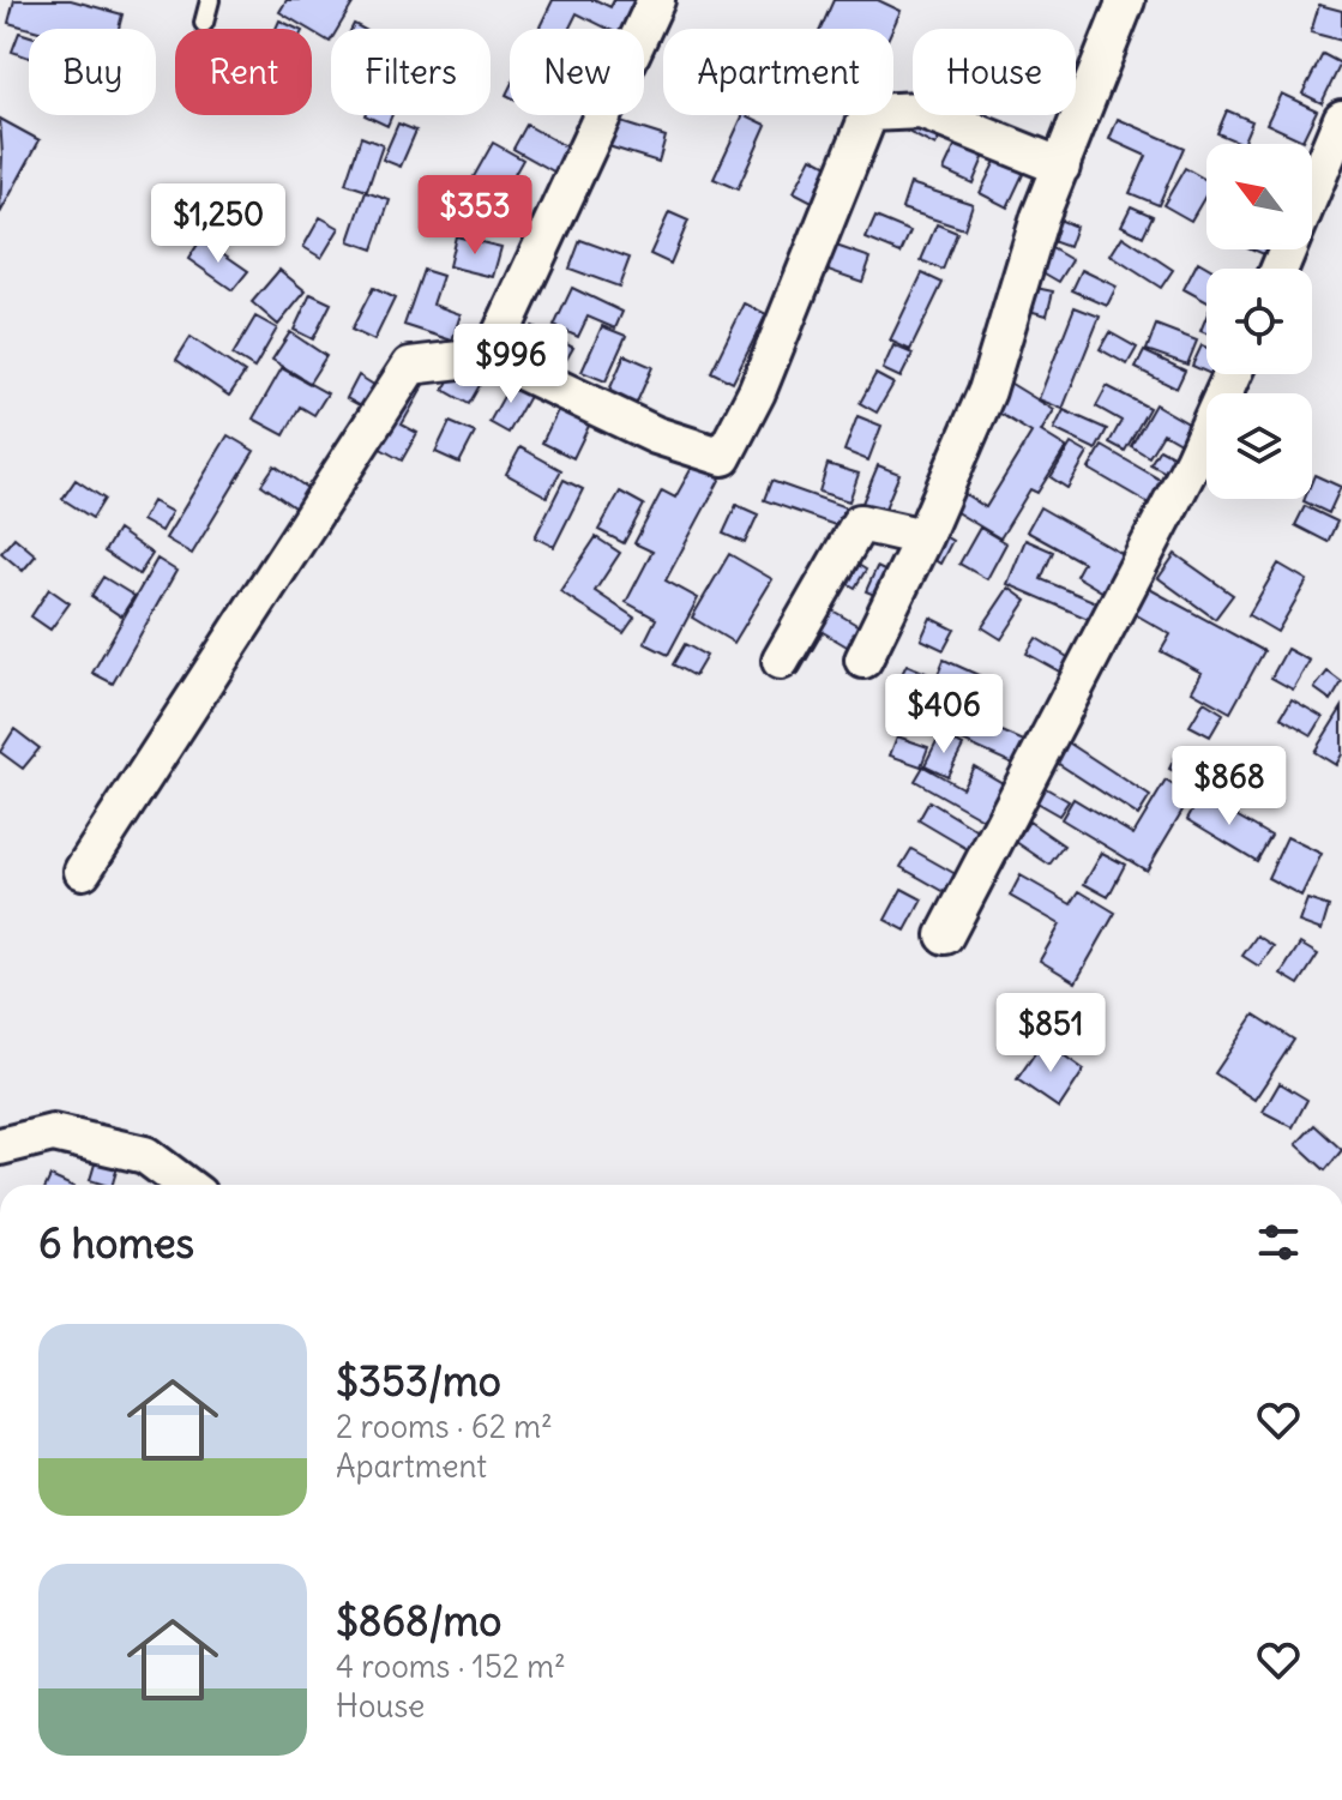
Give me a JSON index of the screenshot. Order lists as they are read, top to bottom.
{
  "north": "top left",
  "page": {
    "chip": [
      "Buy",
      "Rent",
      "Filters",
      "New",
      "Apartment",
      "House"
    ],
    "price": [
      "$353",
      "$1,250",
      "$996",
      "$406",
      "$868",
      "$851"
    ],
    "heading": "6 homes",
    "list": [
      {
        "name": "$353/mo",
        "note": "2 rooms · 62 m² · Apartment"
      },
      {
        "name": "$868/mo",
        "note": "4 rooms · 152 m² · House"
      }
    ]
  }
}
